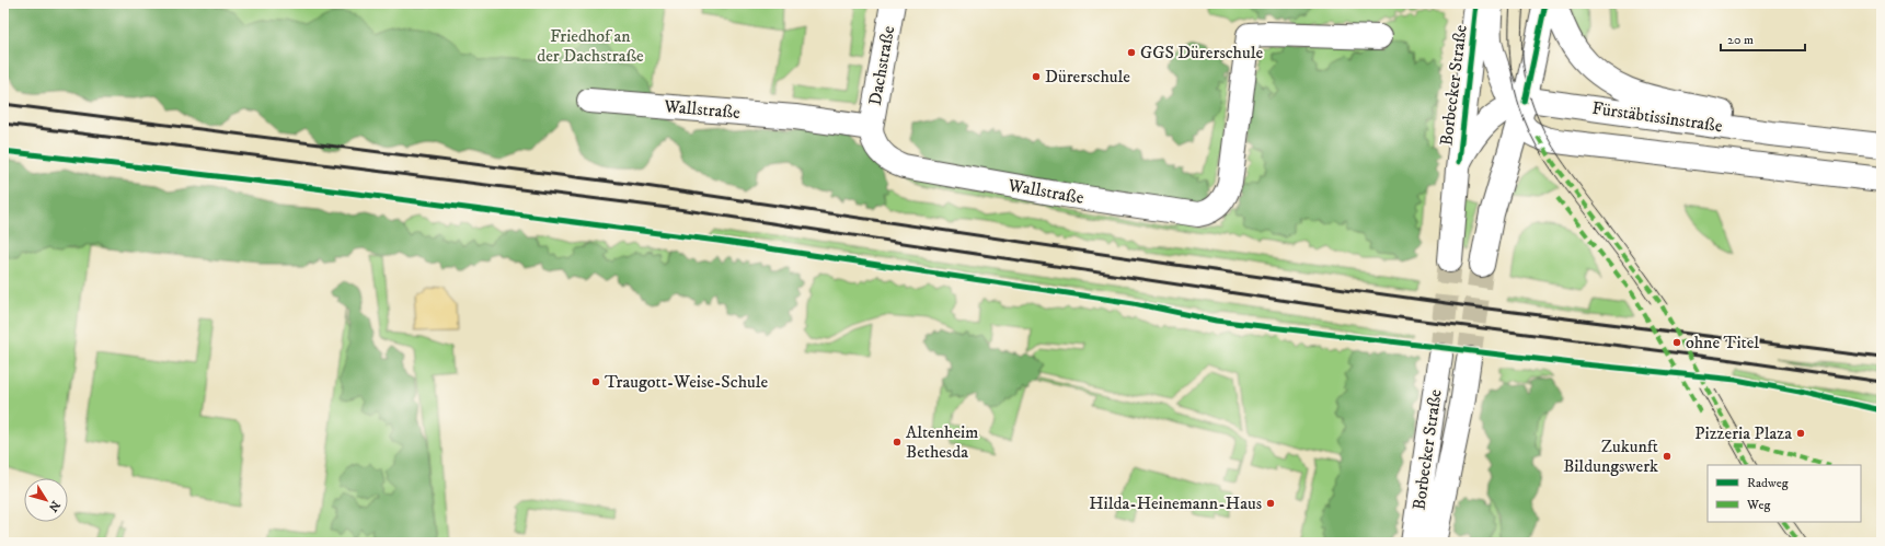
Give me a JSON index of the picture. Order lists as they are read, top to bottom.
{
  "streets": {
    "street": [
      "Dachstraße",
      "Borbecker Straße",
      "Wallstraße",
      "Fürstäbtissinstraße"
    ]
  },
  "crossings": [
    ["Dachstraße", "Wallstraße"],
    ["Borbecker Straße", "Fürstäbtissinstraße"]
  ],
  "parks": ["Friedhof an der Dachstraße"],
  "places": [
    "GGS Dürerschule",
    "Dürerschule",
    "ohne Titel",
    "Traugott-Weise-Schule",
    "Pizzeria Plaza",
    "Altenheim Bethesda",
    "Zukunft Bildungswerk",
    "Hilda-Heinemann-Haus"
  ],
  "legend": ["Radweg", "Weg"],
  "scale_bar": "20 m",
  "north": "bottom right"
}
